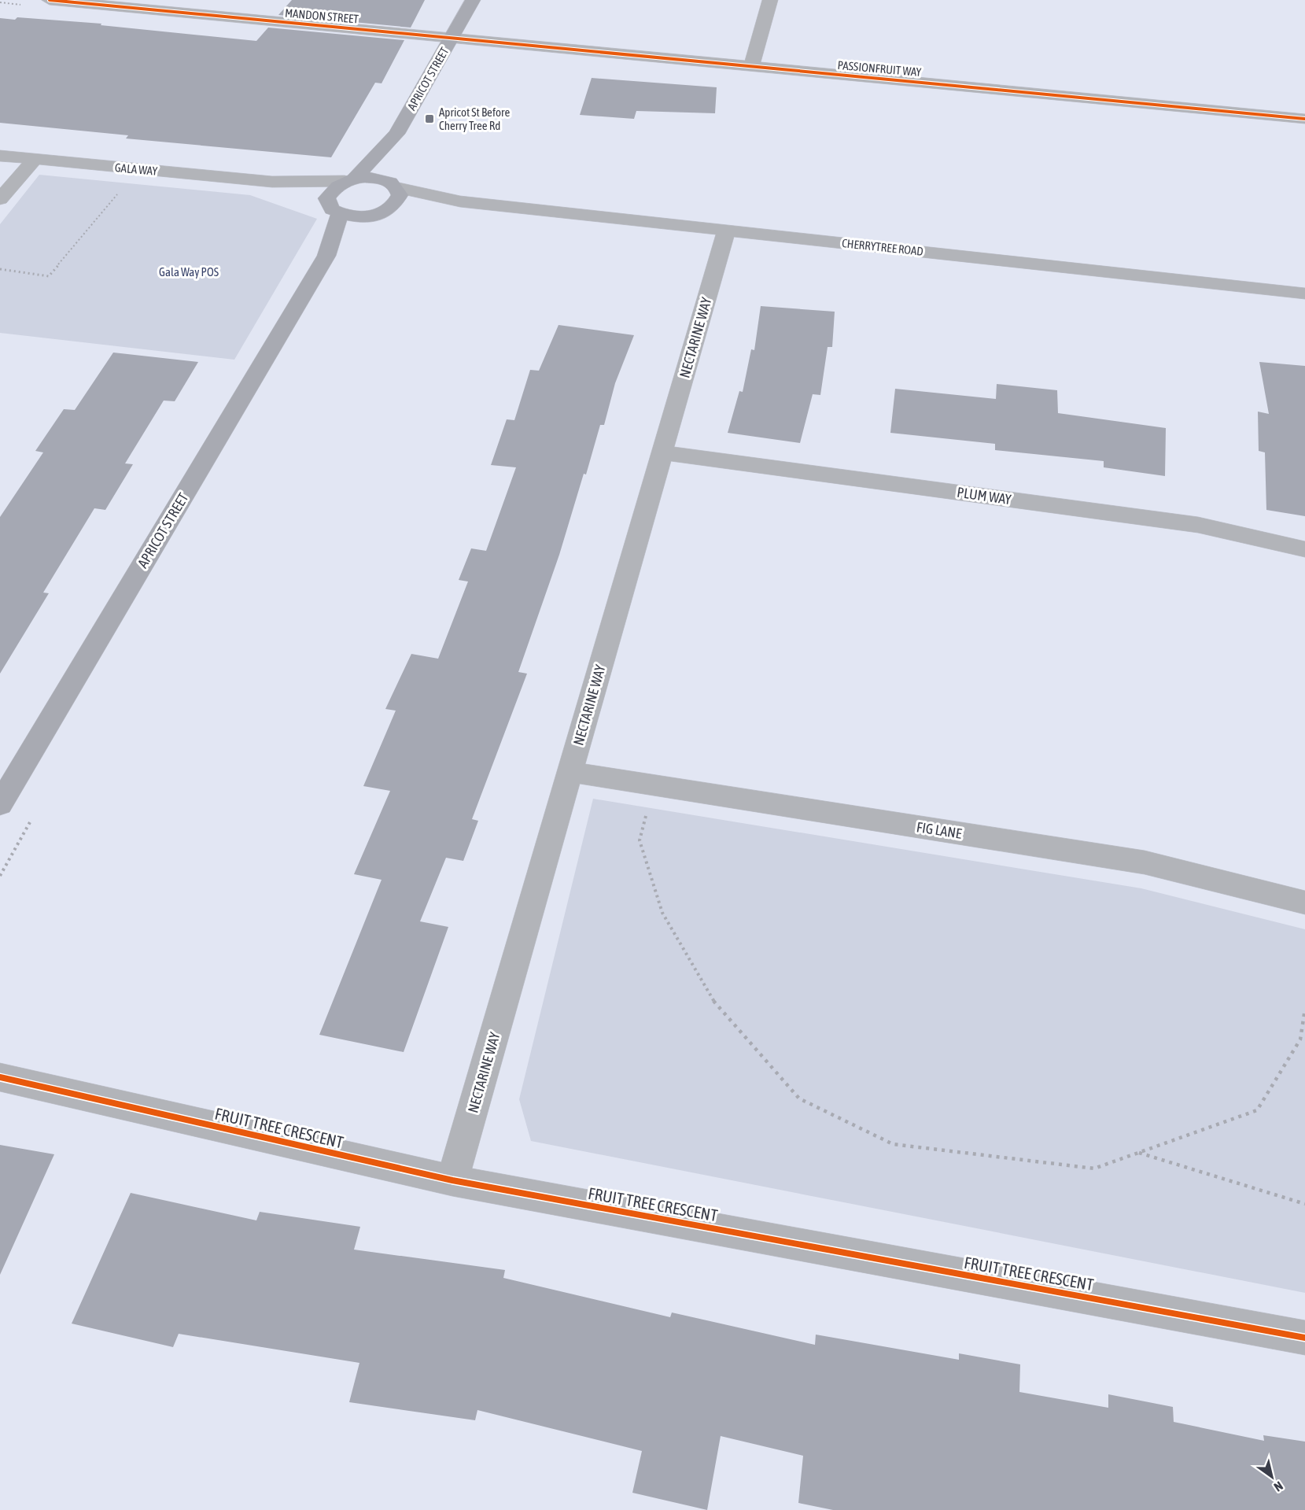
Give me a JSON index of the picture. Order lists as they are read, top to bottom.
{
  "streets": {
    "street": [
      "MANDON STREET",
      "PASSIONFRUIT WAY",
      "APRICOT STREET",
      "GALA WAY",
      "CHERRYTREE ROAD",
      "NECTARINE WAY",
      "PLUM WAY",
      "FIG LANE",
      "FRUIT TREE CRESCENT"
    ]
  },
  "crossings": [
    ["MANDON STREET", "PASSIONFRUIT WAY"],
    ["MANDON STREET", "APRICOT STREET"],
    ["PASSIONFRUIT WAY", "APRICOT STREET"],
    ["APRICOT STREET", "GALA WAY"],
    ["APRICOT STREET", "CHERRYTREE ROAD"],
    ["CHERRYTREE ROAD", "NECTARINE WAY"],
    ["NECTARINE WAY", "PLUM WAY"],
    ["NECTARINE WAY", "FIG LANE"],
    ["NECTARINE WAY", "FRUIT TREE CRESCENT"]
  ],
  "parks": ["Gala Way POS"],
  "places": {
    "transit": ["Apricot St Before Cherry Tree Rd"]
  },
  "north": "bottom right"
}
